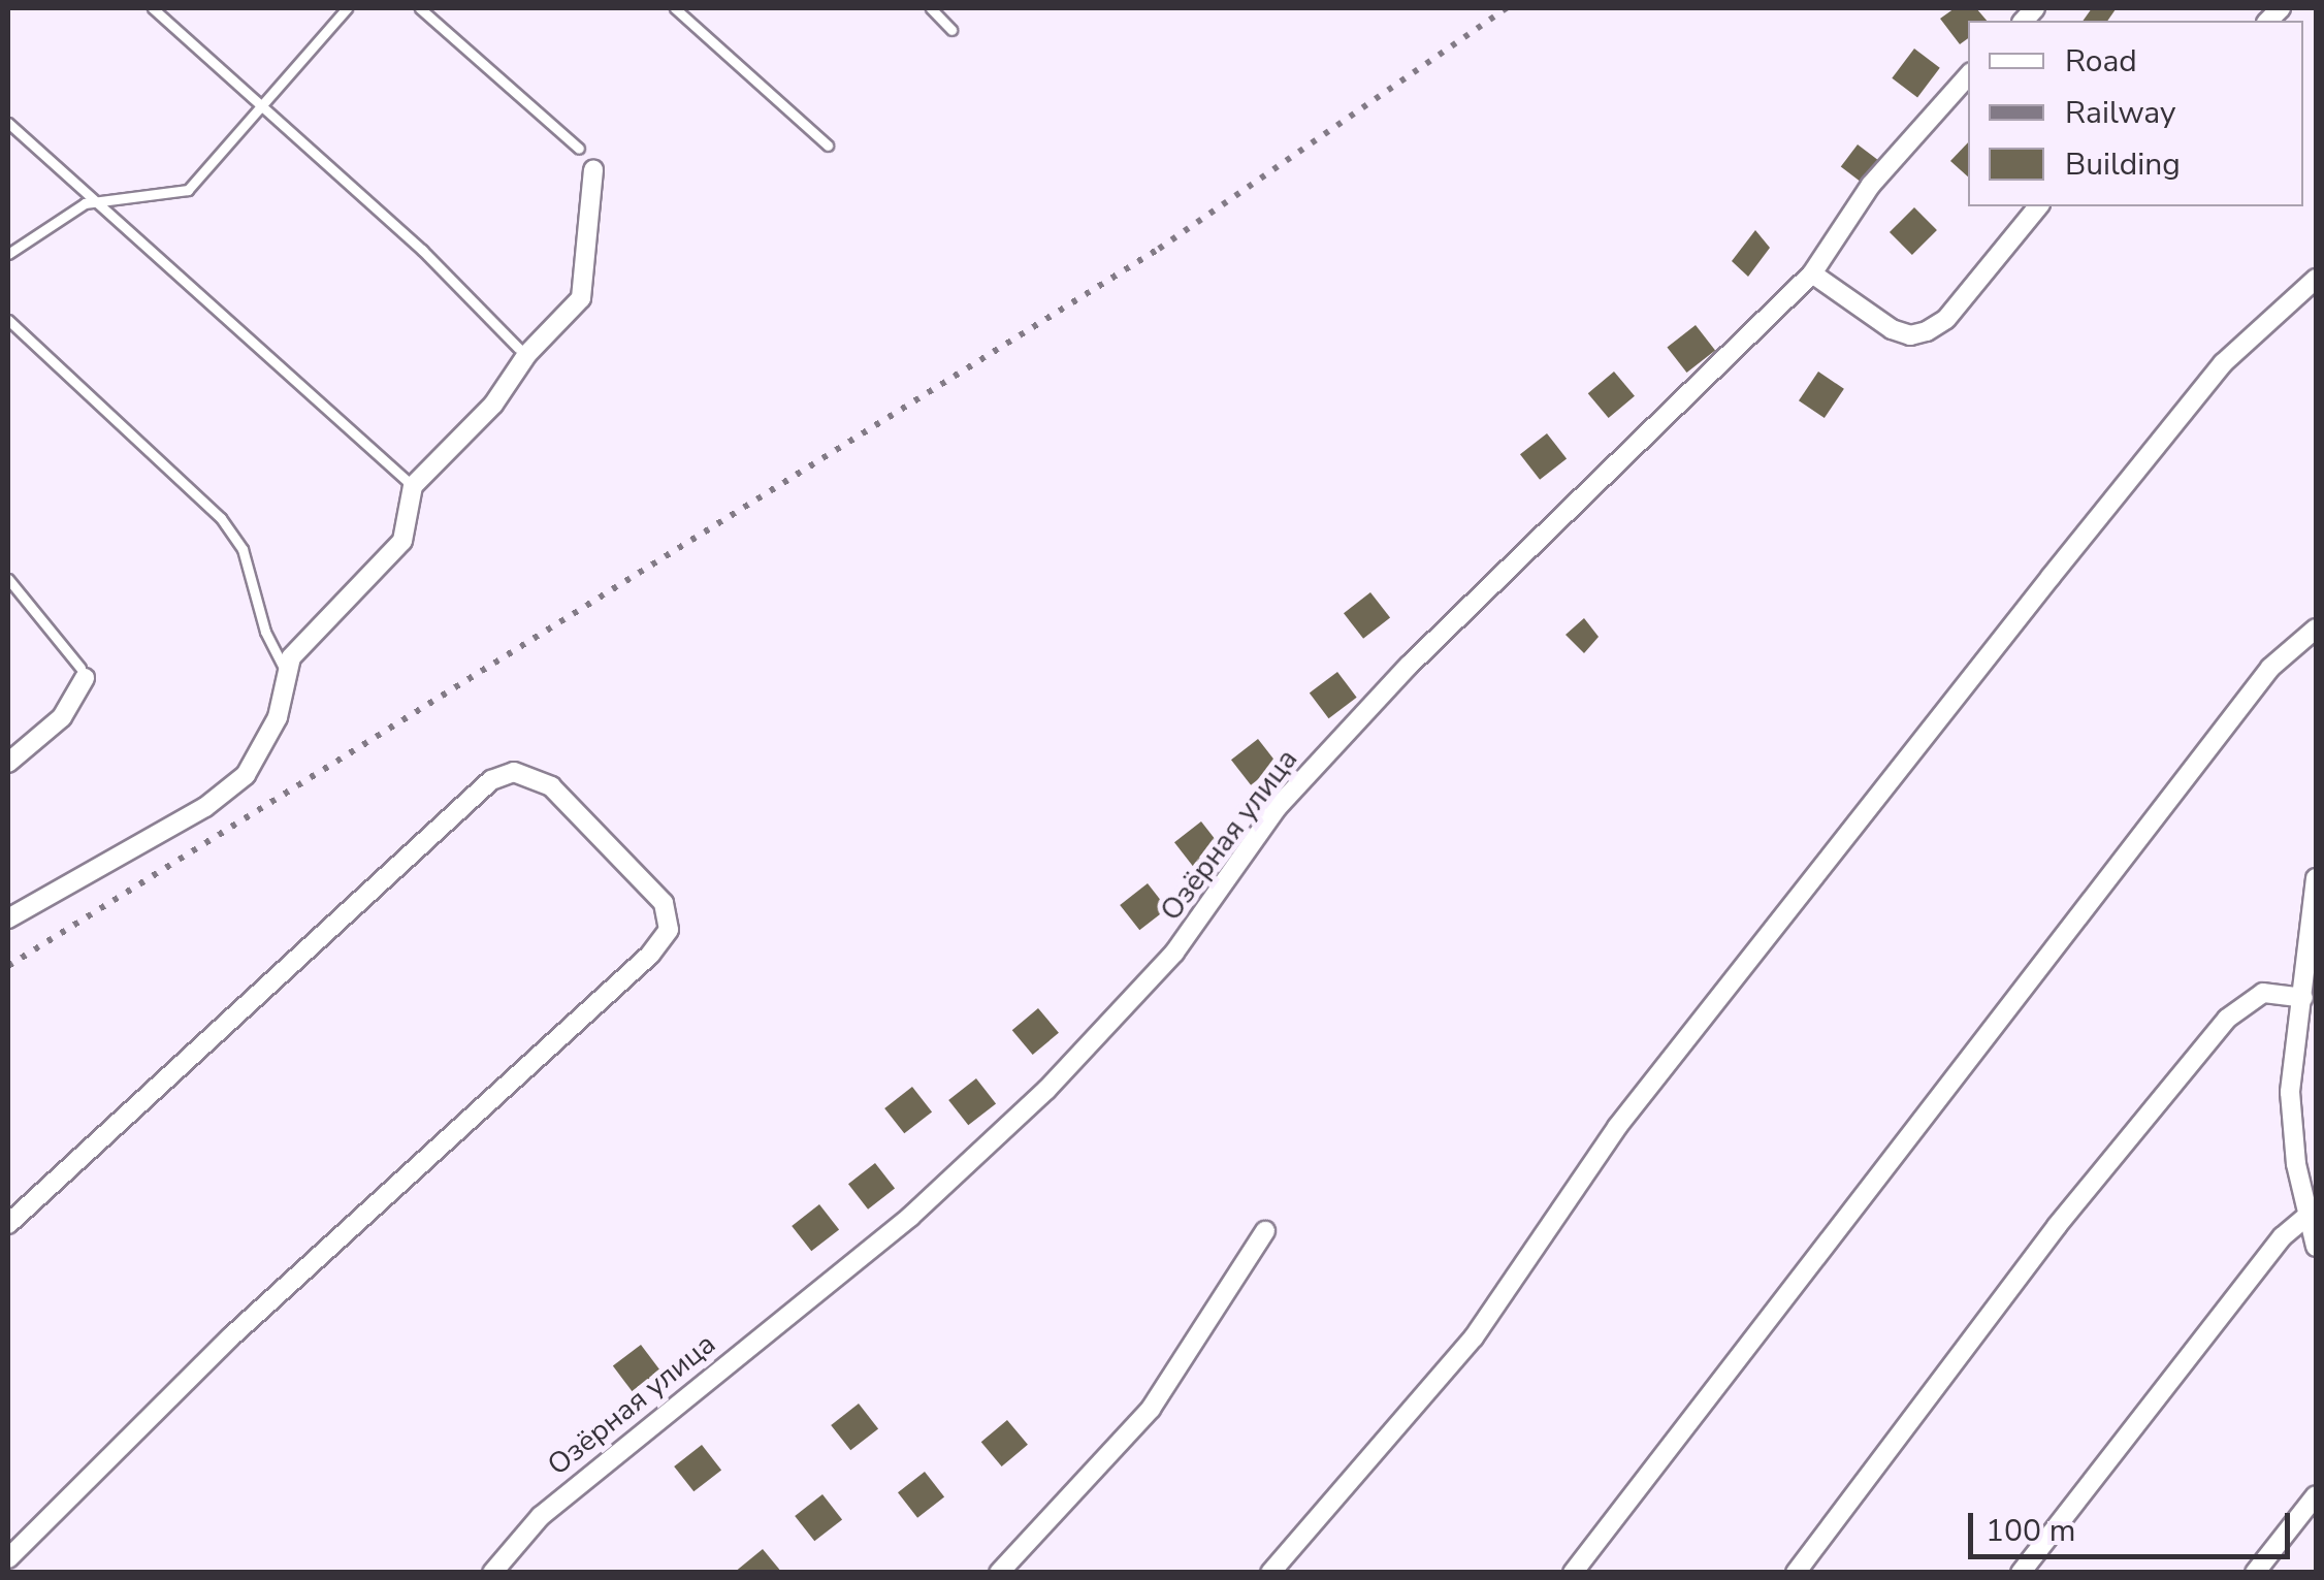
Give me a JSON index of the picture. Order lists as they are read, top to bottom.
{
  "streets": {
    "street": ["Озёрная улица"]
  },
  "legend": ["Road", "Railway", "Building"],
  "scale_bar": "100 m"
}
